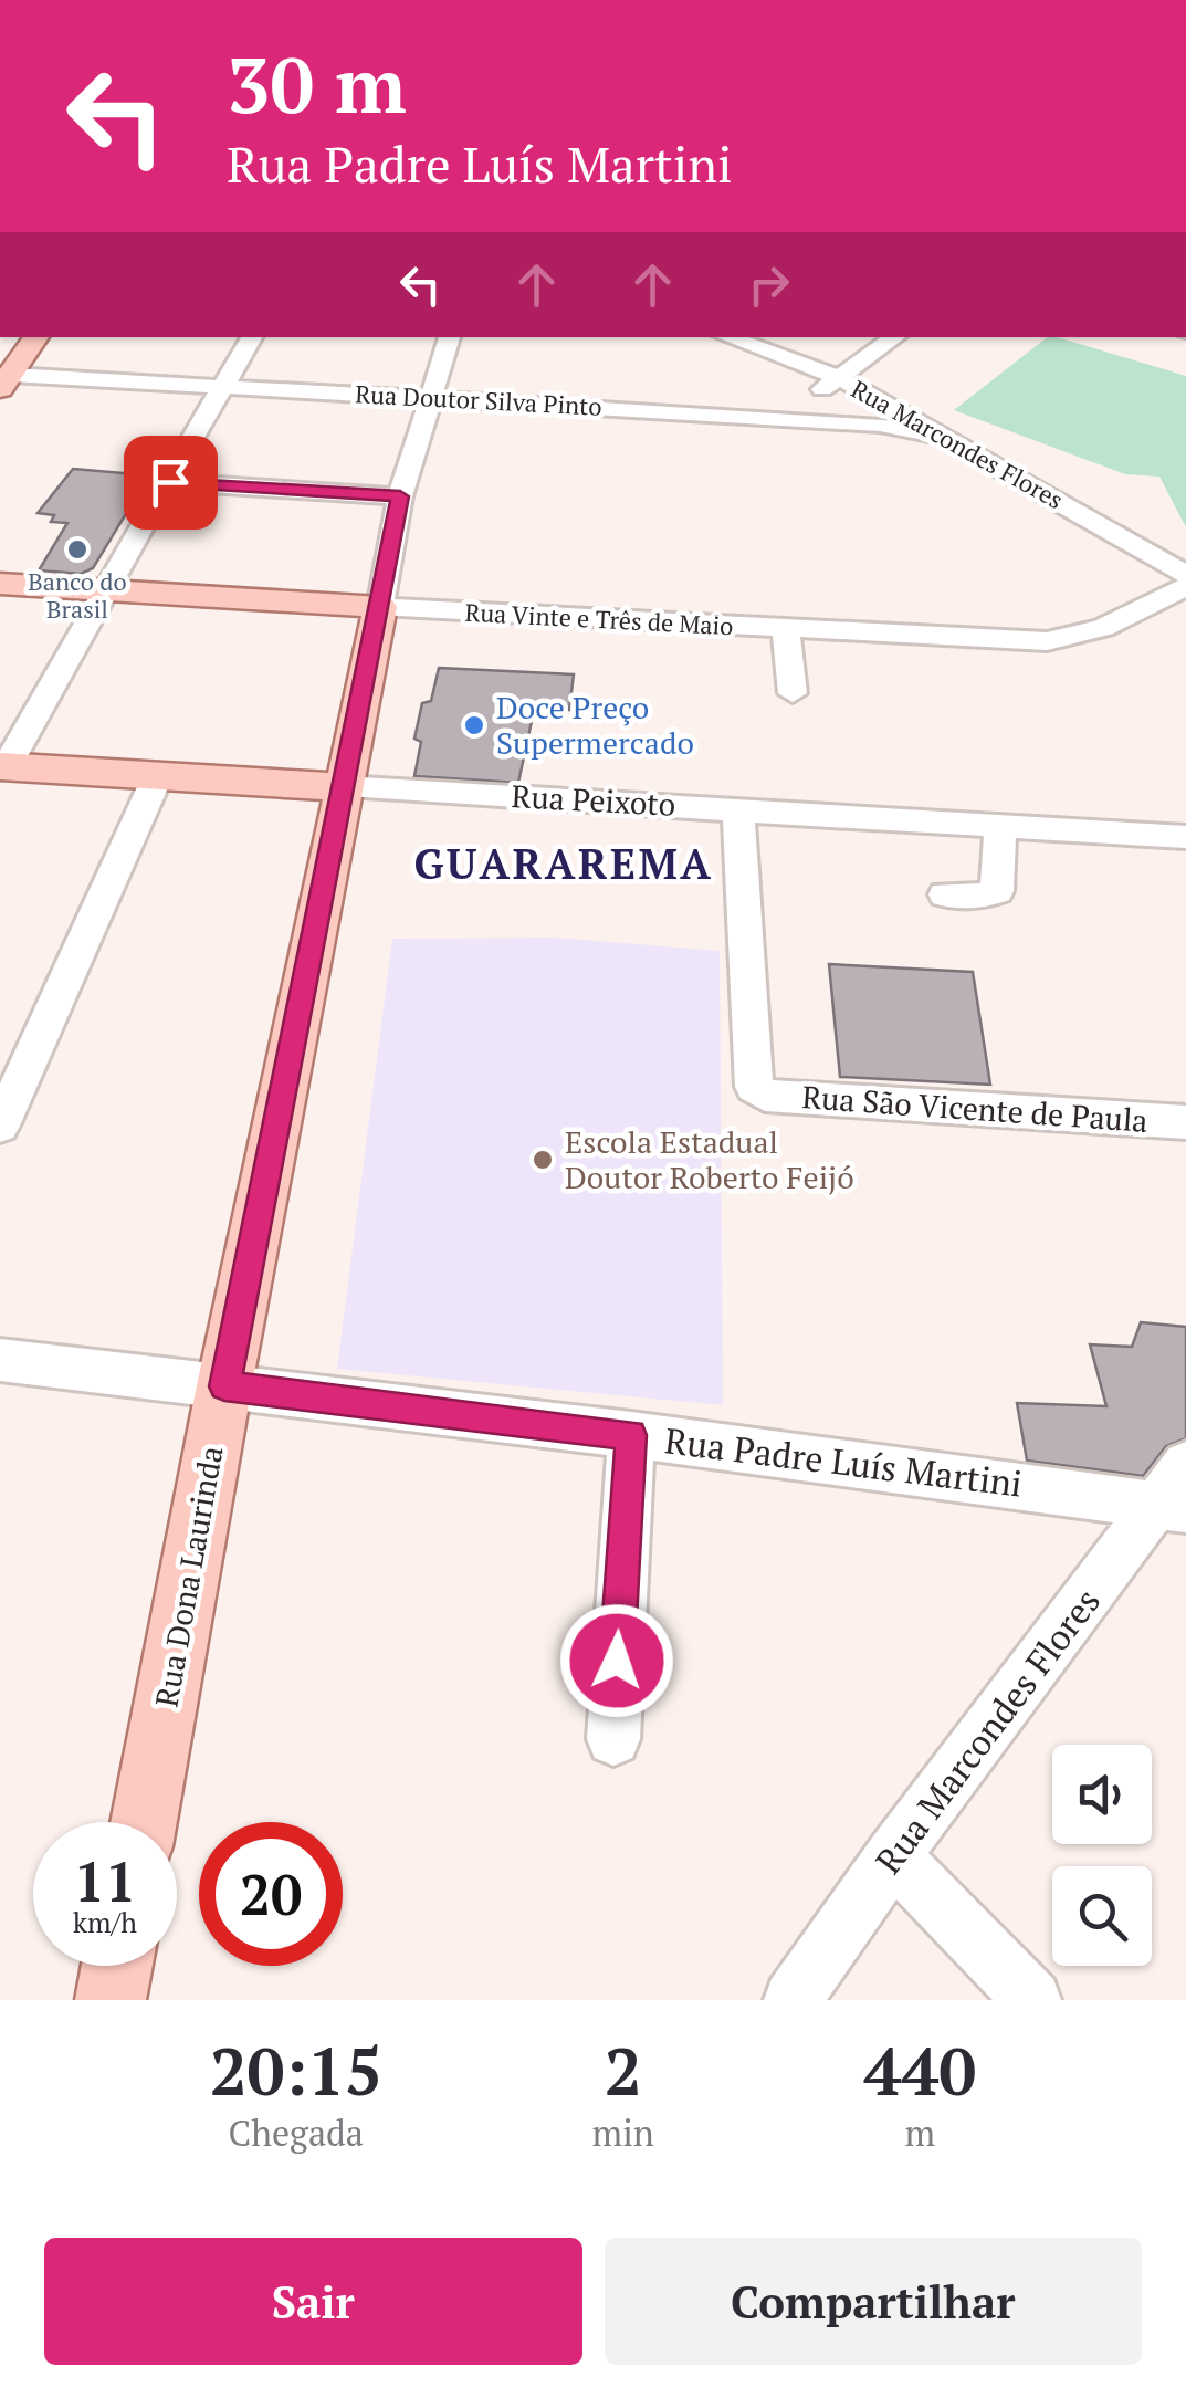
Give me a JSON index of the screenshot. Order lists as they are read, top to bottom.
{
  "streets": {
    "main road": ["Rua Vinte e Três de Maio", "Rua Peixoto", "Rua Dona Laurinda"],
    "street": [
      "Rua Doutor Silva Pinto",
      "Rua Marcondes Flores",
      "Rua São Vicente de Paula",
      "Rua Padre Luís Martini"
    ]
  },
  "crossings": [
    ["Rua Doutor Silva Pinto", "Rua Marcondes Flores"],
    ["Rua Doutor Silva Pinto", "Rua Dona Laurinda"],
    ["Rua Marcondes Flores", "Rua Padre Luís Martini"],
    ["Rua Vinte e Três de Maio", "Rua Dona Laurinda"],
    ["Rua Peixoto", "Rua São Vicente de Paula"],
    ["Rua Peixoto", "Rua Dona Laurinda"],
    ["Rua Padre Luís Martini", "Rua Dona Laurinda"]
  ],
  "districts": ["GUARAREMA"],
  "places": ["Banco do Brasil", "Doce Preço Supermercado", "Escola Estadual Doutor Roberto Feijó"],
  "page": {
    "turn": ["30 m", "Rua Padre Luís Martini"],
    "speed": "11 km/h",
    "limit": "20",
    "eta": [
      "20:15",
      "Chegada",
      "2",
      "min",
      "440",
      "m"
    ],
    "buttons": ["Sair", "Compartilhar"]
  }
}
